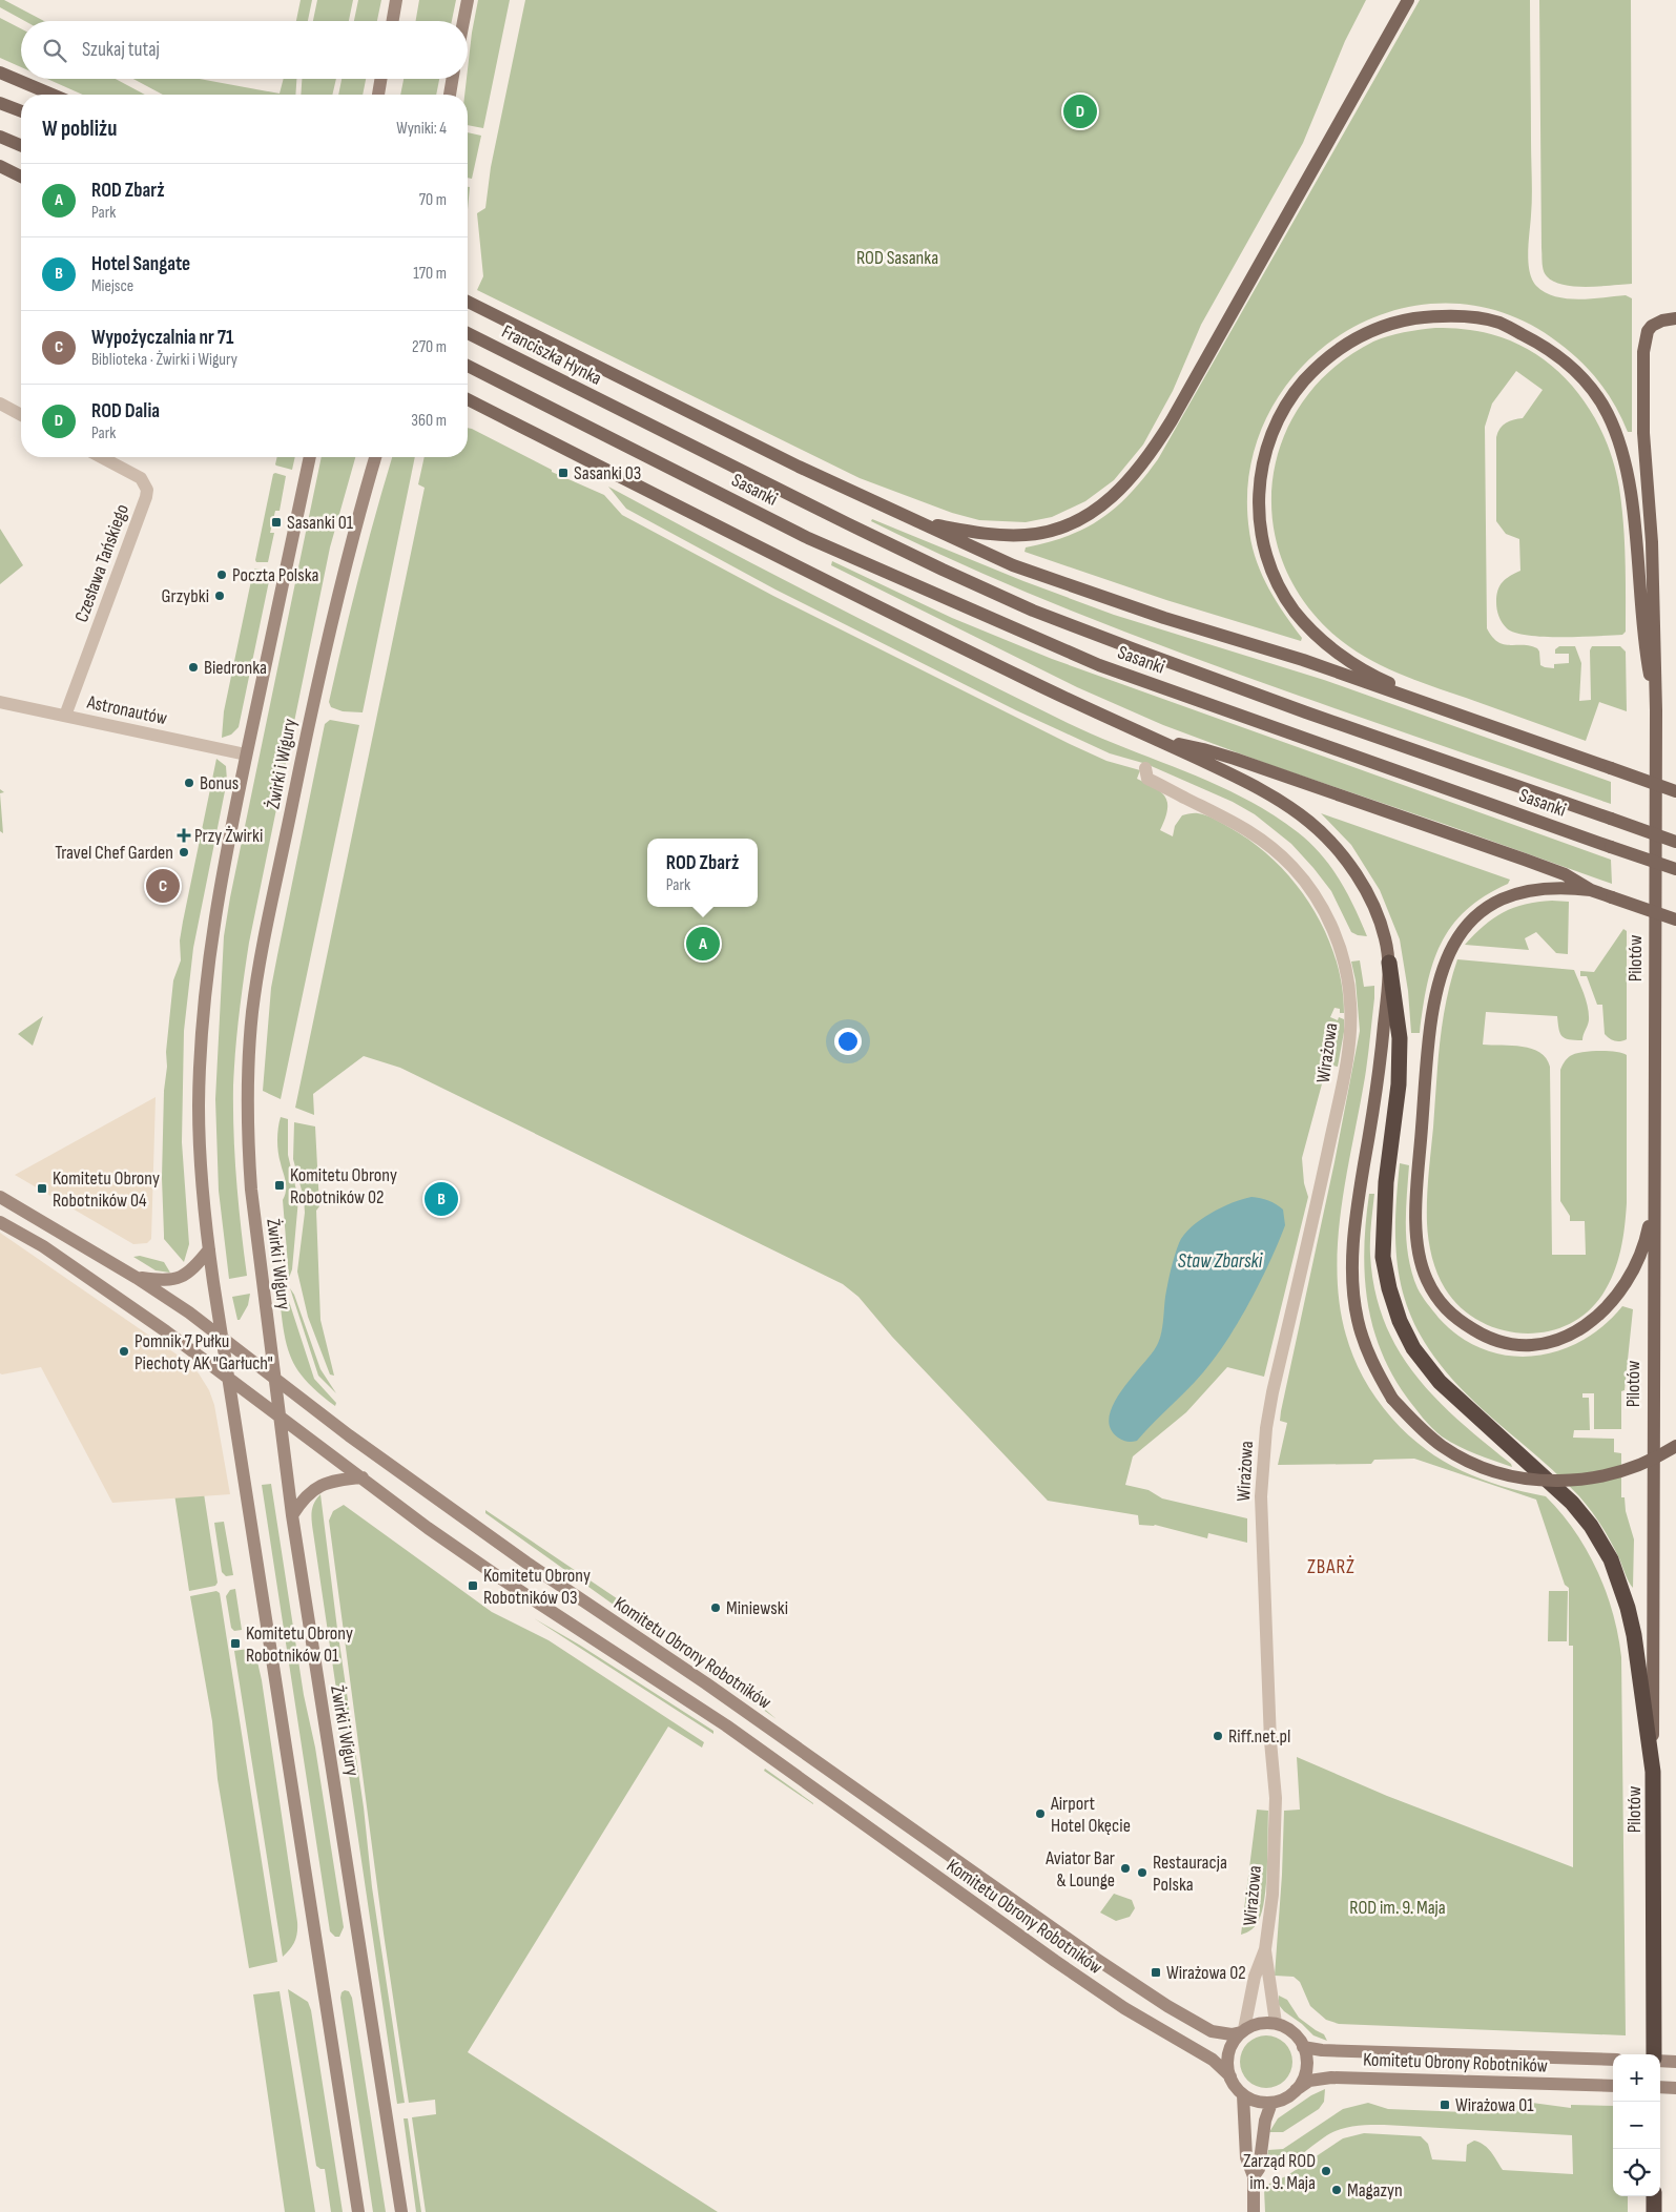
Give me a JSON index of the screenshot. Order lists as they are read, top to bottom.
{
  "streets": {
    "highway": ["Pilotów"],
    "main road": ["Franciszka Hynka", "Sasanki"],
    "street": [
      "Czesława Tańskiego",
      "Astronautów",
      "Żwirki i Wigury",
      "Wirażowa",
      "Komitetu Obrony Robotników"
    ]
  },
  "crossings": [
    ["Franciszka Hynka", "Sasanki"],
    ["Czesława Tańskiego", "Astronautów"],
    ["Astronautów", "Żwirki i Wigury"],
    ["Żwirki i Wigury", "Komitetu Obrony Robotników"],
    ["Wirażowa", "Komitetu Obrony Robotników"]
  ],
  "districts": ["ZBARŻ"],
  "water": ["Staw Zbarski"],
  "parks": ["ROD Sasanka", "ROD im. 9. Maja"],
  "places": {
    "transit": [
      "Sasanki 03",
      "Sasanki 01",
      "Komitetu Obrony Robotników 02",
      "Komitetu Obrony Robotników 04",
      "Komitetu Obrony Robotników 03",
      "Komitetu Obrony Robotników 01",
      "Wirażowa 02",
      "Wirażowa 01"
    ],
    "other": [
      "Poczta Polska",
      "Grzybki",
      "Biedronka",
      "Bonus",
      "Travel Chef Garden",
      "Pomnik 7 Pułku Piechoty AK \"Garłuch\"",
      "Miniewski",
      "Riff.net.pl",
      "Airport Hotel Okęcie",
      "Aviator Bar & Lounge",
      "Restauracja Polska",
      "Zarząd ROD im. 9. Maja",
      "Magazyn"
    ],
    "health": ["Przy Żwirki"]
  },
  "page": {
    "search": "Szukaj tutaj",
    "pins": [
      "D",
      "C",
      "A",
      "B"
    ],
    "heading": ["W pobliżu", "Wyniki: 4"],
    "list": [
      {
        "mark": "A",
        "name": "ROD Zbarż",
        "note": "Park",
        "value": "70 m"
      },
      {
        "mark": "B",
        "name": "Hotel Sangate",
        "note": "Miejsce",
        "value": "170 m"
      },
      {
        "mark": "C",
        "name": "Wypożyczalnia nr 71",
        "note": "Biblioteka · Żwirki i Wigury",
        "value": "270 m"
      },
      {
        "mark": "D",
        "name": "ROD Dalia",
        "note": "Park",
        "value": "360 m"
      }
    ],
    "popup": ["ROD Zbarż", "Park"],
    "map_buttons": ["+", "−"]
  }
}
